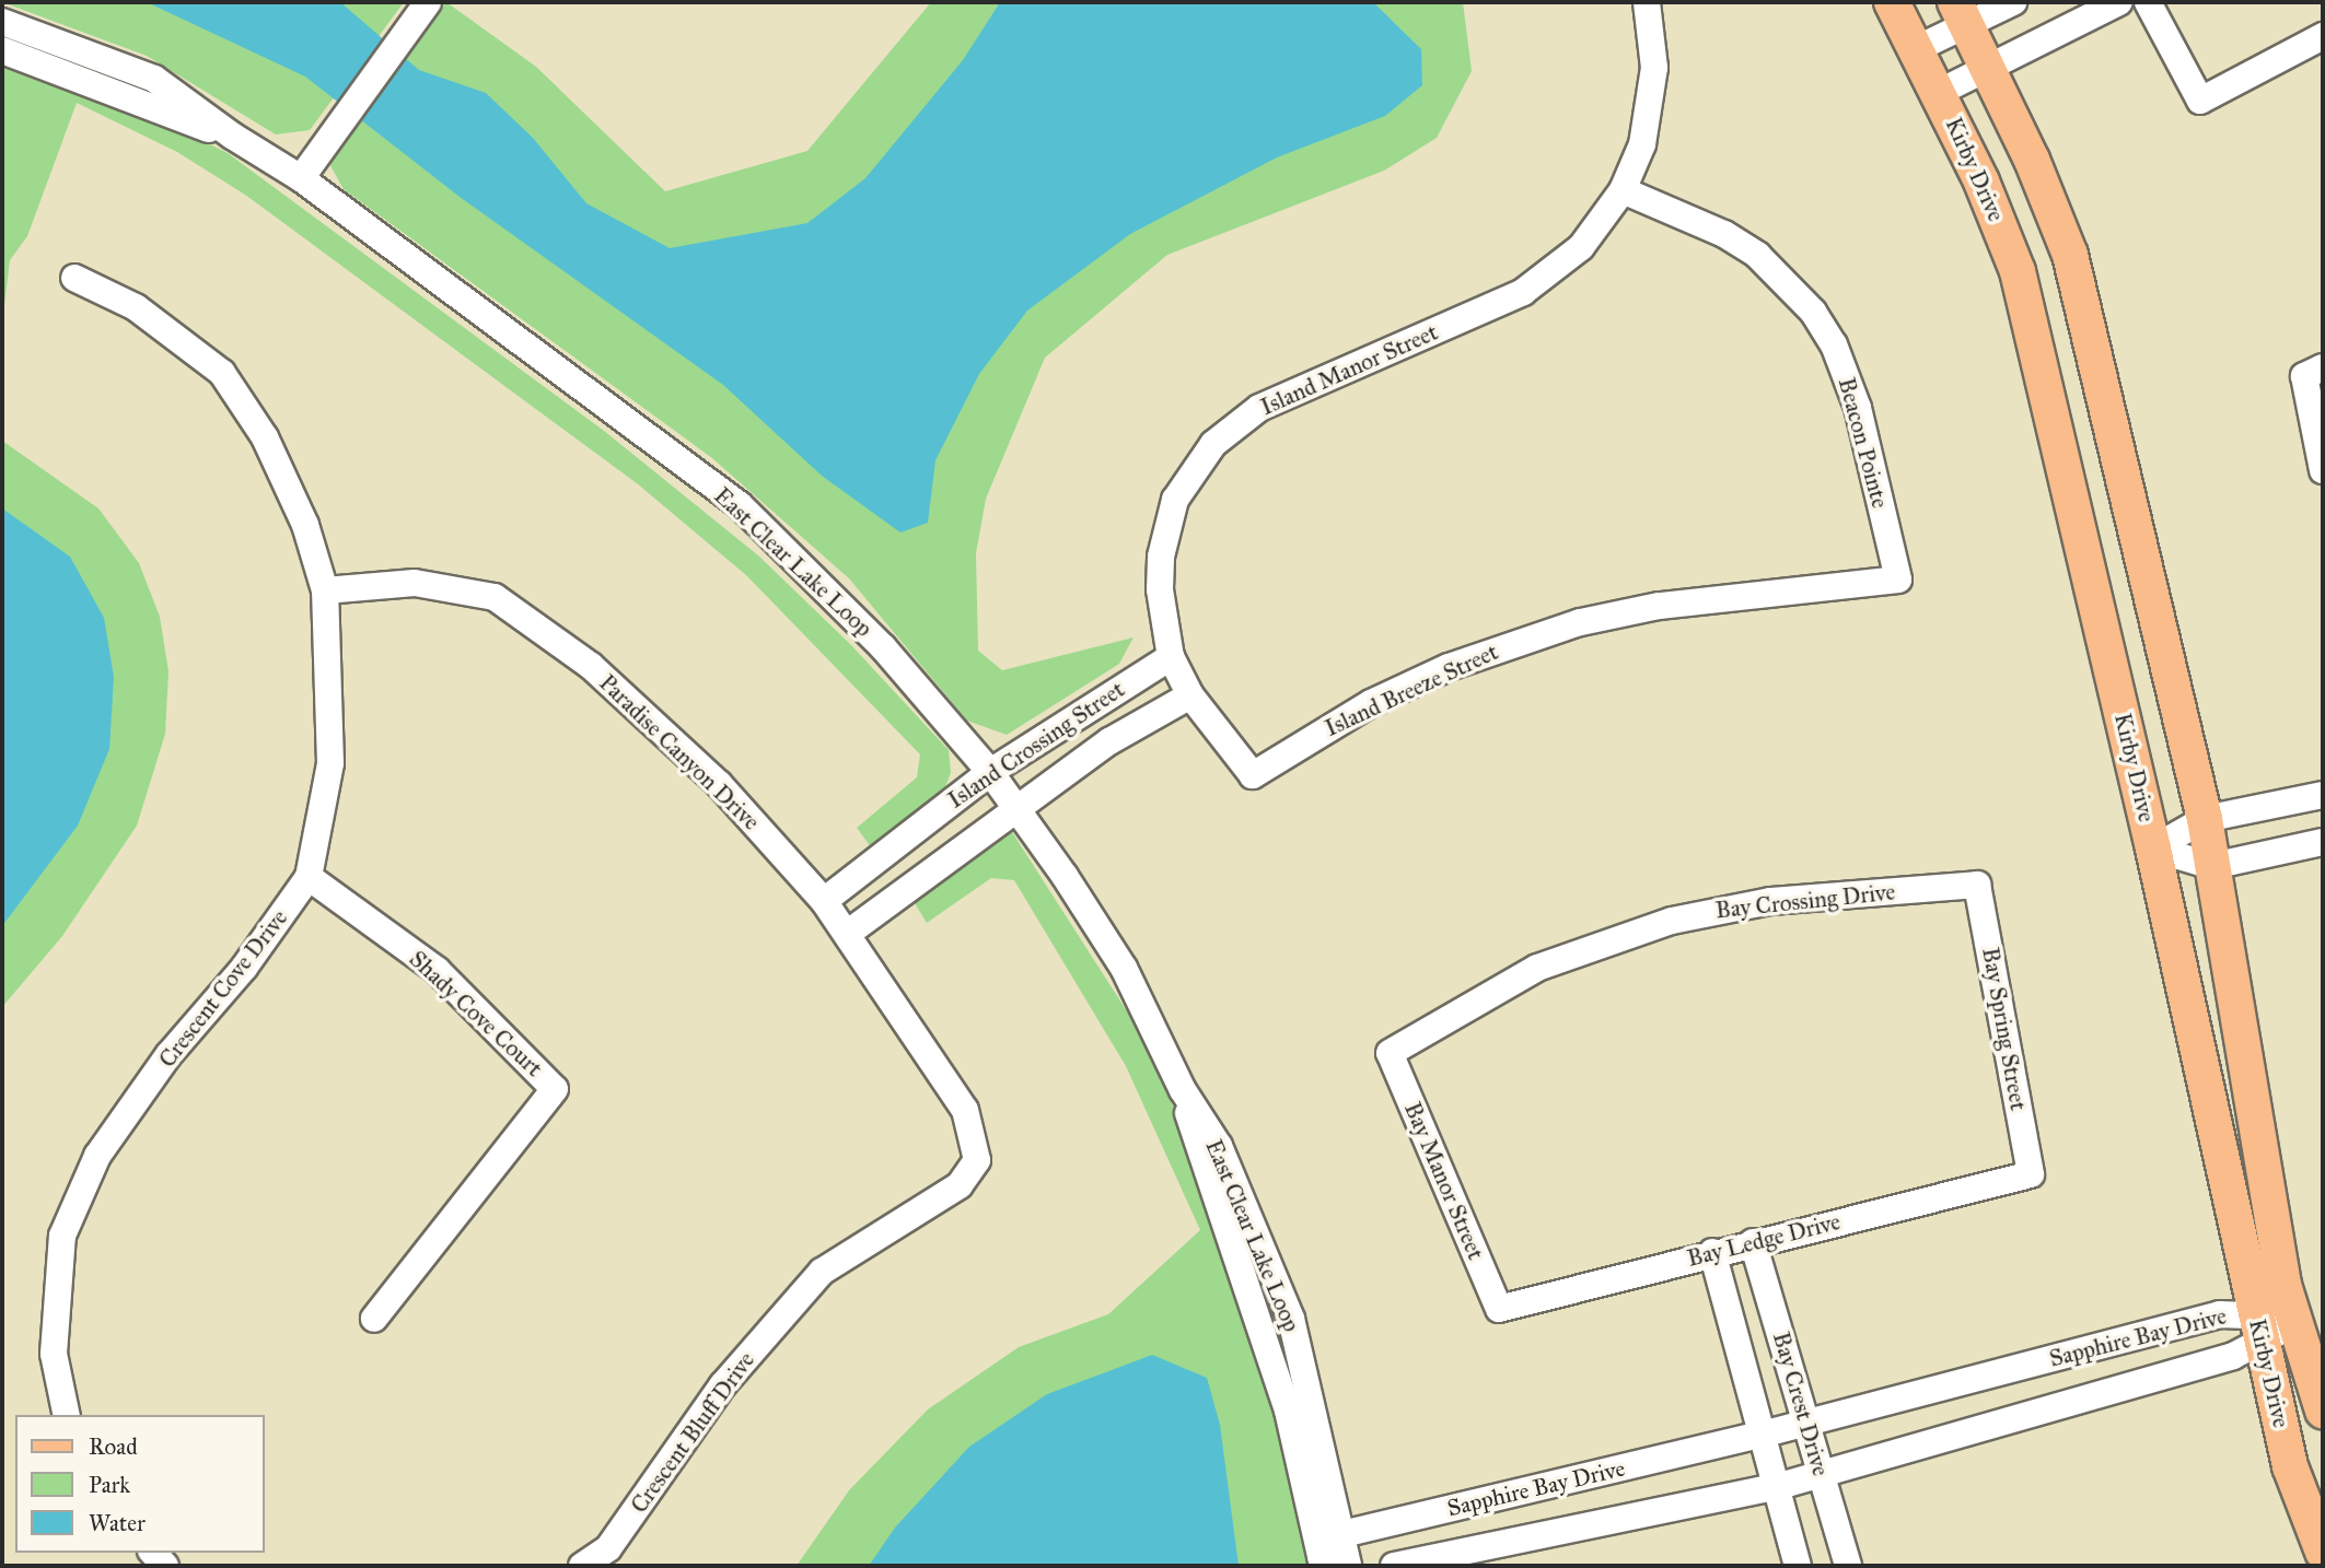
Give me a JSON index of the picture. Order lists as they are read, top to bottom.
{
  "streets": {
    "main road": ["Kirby Drive"],
    "street": [
      "Island Manor Street",
      "Beacon Pointe",
      "East Clear Lake Loop",
      "Island Breeze Street",
      "Island Crossing Street",
      "Paradise Canyon Drive",
      "Bay Crossing Drive",
      "Crescent Cove Drive",
      "Shady Cove Court",
      "Bay Spring Street",
      "Bay Manor Street",
      "Bay Ledge Drive",
      "Sapphire Bay Drive",
      "Bay Crest Drive",
      "Crescent Bluff Drive"
    ]
  },
  "crossings": [
    ["Kirby Drive", "Sapphire Bay Drive"],
    ["Island Manor Street", "Beacon Pointe"],
    ["Island Manor Street", "Island Breeze Street"],
    ["Island Manor Street", "Island Crossing Street"],
    ["Beacon Pointe", "Island Breeze Street"],
    ["East Clear Lake Loop", "Island Crossing Street"],
    ["East Clear Lake Loop", "Sapphire Bay Drive"],
    ["Island Crossing Street", "Paradise Canyon Drive"],
    ["Paradise Canyon Drive", "Crescent Cove Drive"],
    ["Paradise Canyon Drive", "Crescent Bluff Drive"],
    ["Bay Crossing Drive", "Bay Spring Street"],
    ["Bay Crossing Drive", "Bay Manor Street"],
    ["Crescent Cove Drive", "Shady Cove Court"],
    ["Bay Spring Street", "Bay Ledge Drive"],
    ["Bay Manor Street", "Bay Ledge Drive"],
    ["Bay Ledge Drive", "Bay Crest Drive"],
    ["Sapphire Bay Drive", "Bay Crest Drive"]
  ],
  "legend": ["Road", "Park", "Water"]
}
